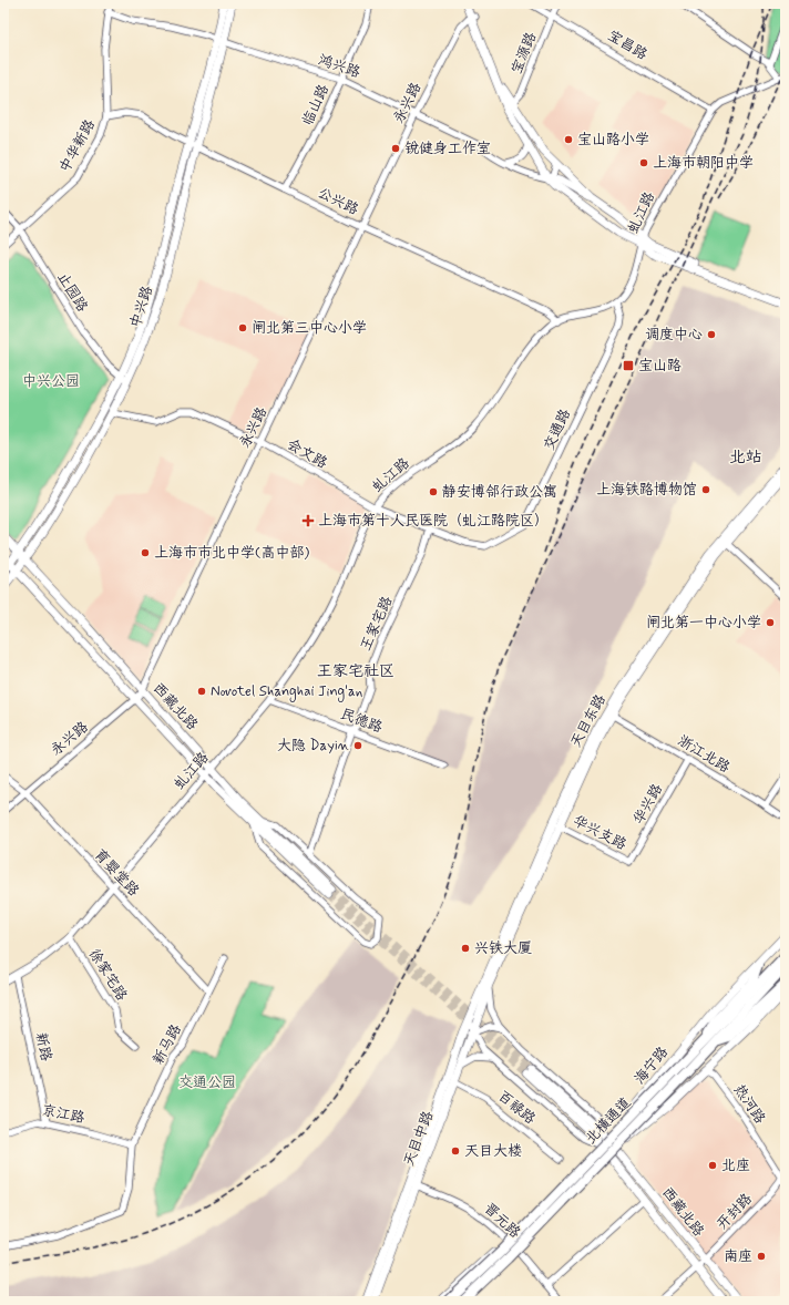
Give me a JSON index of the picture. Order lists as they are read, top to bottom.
{
  "streets": {
    "highway": ["北横通道"],
    "main road": [
      "中兴路",
      "西藏北路",
      "天目东路",
      "海宁路",
      "天目中路"
    ],
    "street": [
      "宝昌路",
      "宝源路",
      "鸿兴路",
      "永兴路",
      "临山路",
      "中华新路",
      "公兴路",
      "虬江路",
      "止园路",
      "交通路",
      "会文路",
      "王家宅路",
      "民德路",
      "浙江北路",
      "华兴路",
      "华兴支路",
      "育婴堂路",
      "徐家宅路",
      "新马路",
      "新路",
      "热河路",
      "百禄路",
      "京江路",
      "开封路",
      "晋元路"
    ]
  },
  "crossings": [
    ["宝昌路", "宝源路"],
    ["宝昌路", "虬江路"],
    ["鸿兴路", "永兴路"],
    ["鸿兴路", "临山路"],
    ["鸿兴路", "中华新路"],
    ["鸿兴路", "中兴路"],
    ["永兴路", "公兴路"],
    ["永兴路", "会文路"],
    ["永兴路", "西藏北路"],
    ["永兴路", "育婴堂路"],
    ["临山路", "公兴路"],
    ["中华新路", "公兴路"],
    ["中华新路", "止园路"],
    ["公兴路", "虬江路"],
    ["公兴路", "中兴路"],
    ["虬江路", "交通路"],
    ["虬江路", "会文路"],
    ["虬江路", "西藏北路"],
    ["虬江路", "民德路"],
    ["虬江路", "育婴堂路"],
    ["虬江路", "徐家宅路"],
    ["虬江路", "新路"],
    ["止园路", "中兴路"],
    ["中兴路", "会文路"],
    ["中兴路", "西藏北路"],
    ["交通路", "会文路"],
    ["会文路", "王家宅路"],
    ["王家宅路", "民德路"],
    ["西藏北路", "天目东路"],
    ["西藏北路", "海宁路"],
    ["西藏北路", "天目中路"],
    ["西藏北路", "开封路"],
    ["天目东路", "浙江北路"],
    ["天目东路", "华兴支路"],
    ["天目东路", "天目中路"],
    ["浙江北路", "华兴路"],
    ["华兴路", "华兴支路"],
    ["育婴堂路", "新马路"],
    ["新马路", "京江路"],
    ["新路", "京江路"],
    ["海宁路", "晋元路"],
    ["热河路", "开封路"],
    ["百禄路", "天目中路"],
    ["天目中路", "晋元路"]
  ],
  "districts": ["北站", "王家宅社区"],
  "parks": ["中兴公园", "交通公园"],
  "places": {
    "other": [
      "宝山路小学",
      "锐健身工作室",
      "上海市朝阳中学",
      "闸北第三中心小学",
      "调度中心",
      "上海铁路博物馆",
      "静安博邻行政公寓",
      "上海市市北中学(高中部)",
      "闸北第一中心小学",
      "Novotel Shanghai Jing'an",
      "大隐 Dayin",
      "兴铁大厦",
      "天目大楼",
      "北座",
      "南座"
    ],
    "transit": ["宝山路"],
    "health": ["上海市第十人民医院（虬江路院区）"]
  }
}
